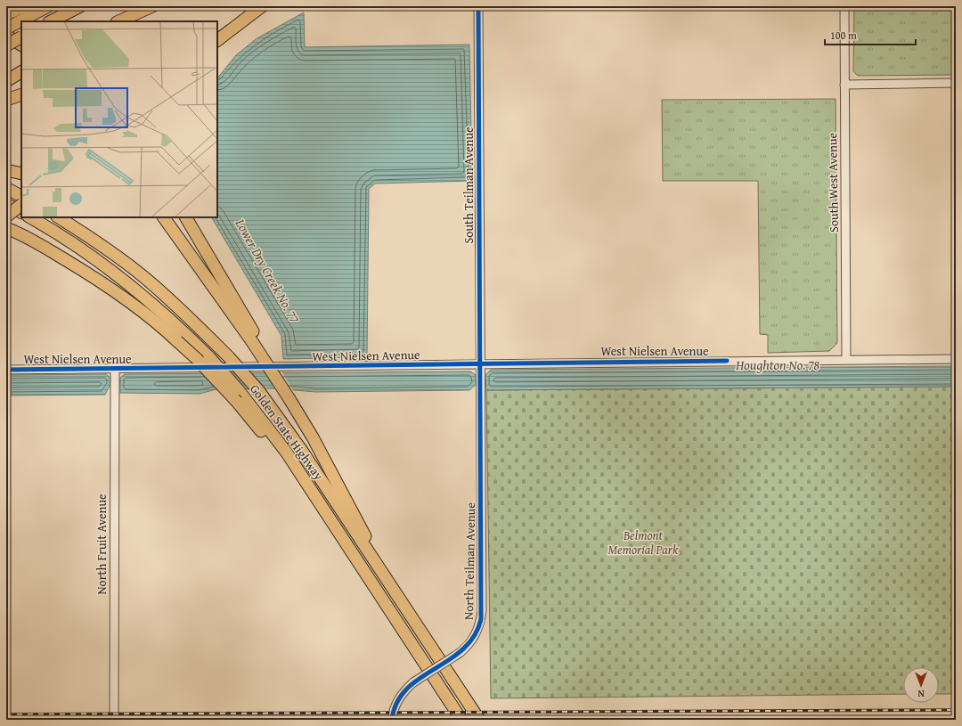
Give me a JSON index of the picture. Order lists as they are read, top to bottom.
{
  "streets": {
    "highway": ["Golden State Highway"],
    "street": [
      "South West Avenue",
      "South Teilman Avenue",
      "West Nielsen Avenue",
      "North Fruit Avenue",
      "North Teilman Avenue"
    ]
  },
  "crossings": [
    ["South West Avenue", "West Nielsen Avenue"],
    ["South Teilman Avenue", "West Nielsen Avenue"],
    ["South Teilman Avenue", "North Teilman Avenue"],
    ["West Nielsen Avenue", "North Fruit Avenue"],
    ["West Nielsen Avenue", "North Teilman Avenue"]
  ],
  "water": ["Lower Dry Creek No. 77", "Houghton No. 78"],
  "parks": ["Belmont Memorial Park"],
  "scale_bar": "100 m",
  "north": "bottom"
}
